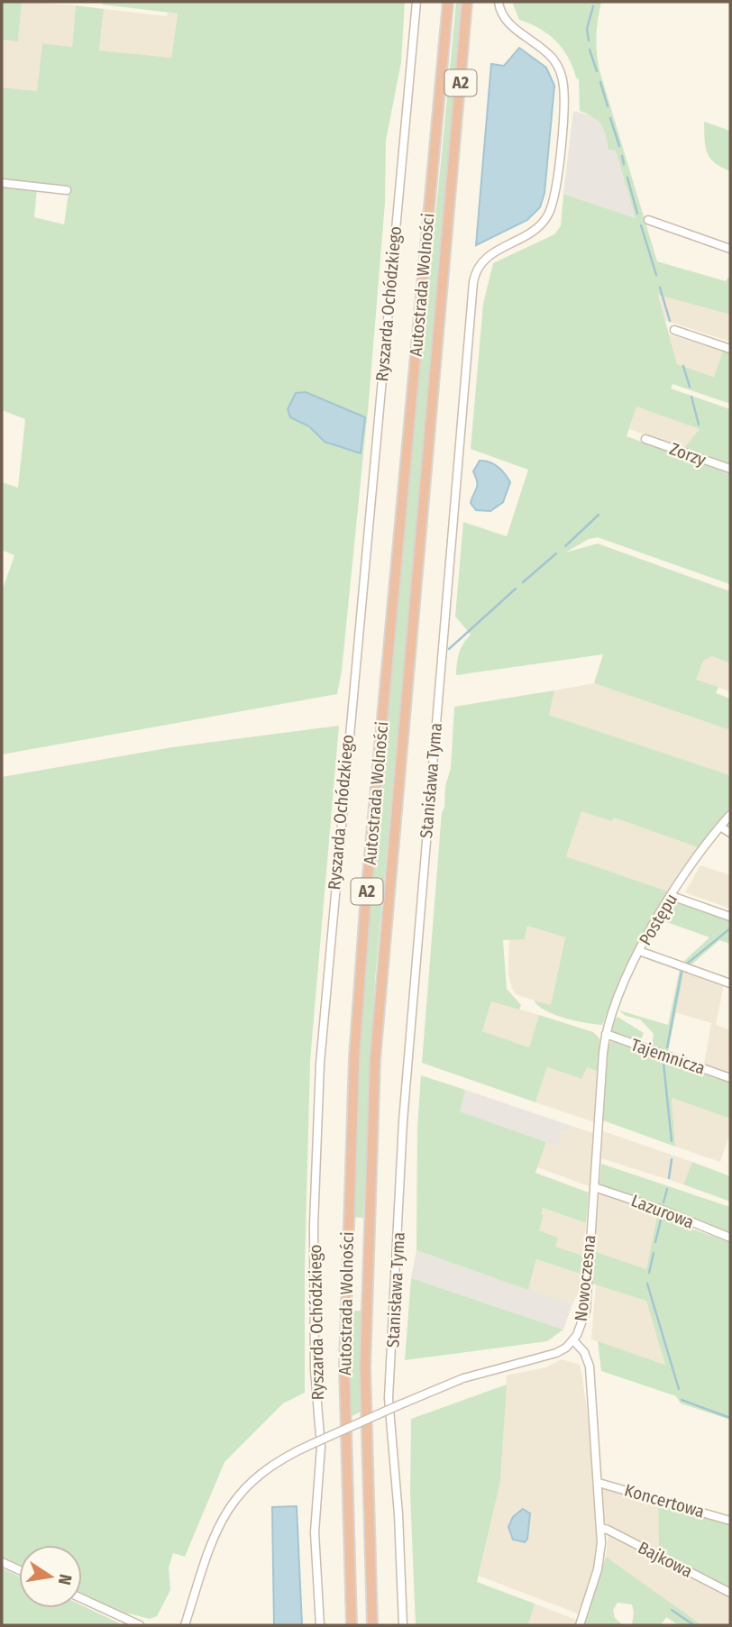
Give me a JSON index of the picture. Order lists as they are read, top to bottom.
{
  "streets": {
    "highway": ["A2", "Autostrada Wolności"],
    "street": [
      "Ryszarda Ochódzkiego",
      "Zorzy",
      "Stanisława Tyma",
      "Postępu",
      "Tajemnicza",
      "Lazurowa",
      "Nowoczesna",
      "Koncertowa",
      "Bajkowa"
    ]
  },
  "crossings": [
    ["Postępu", "Tajemnicza"],
    ["Postępu", "Nowoczesna"],
    ["Tajemnicza", "Nowoczesna"],
    ["Lazurowa", "Nowoczesna"],
    ["Nowoczesna", "Koncertowa"],
    ["Nowoczesna", "Bajkowa"]
  ],
  "north": "right"
}
